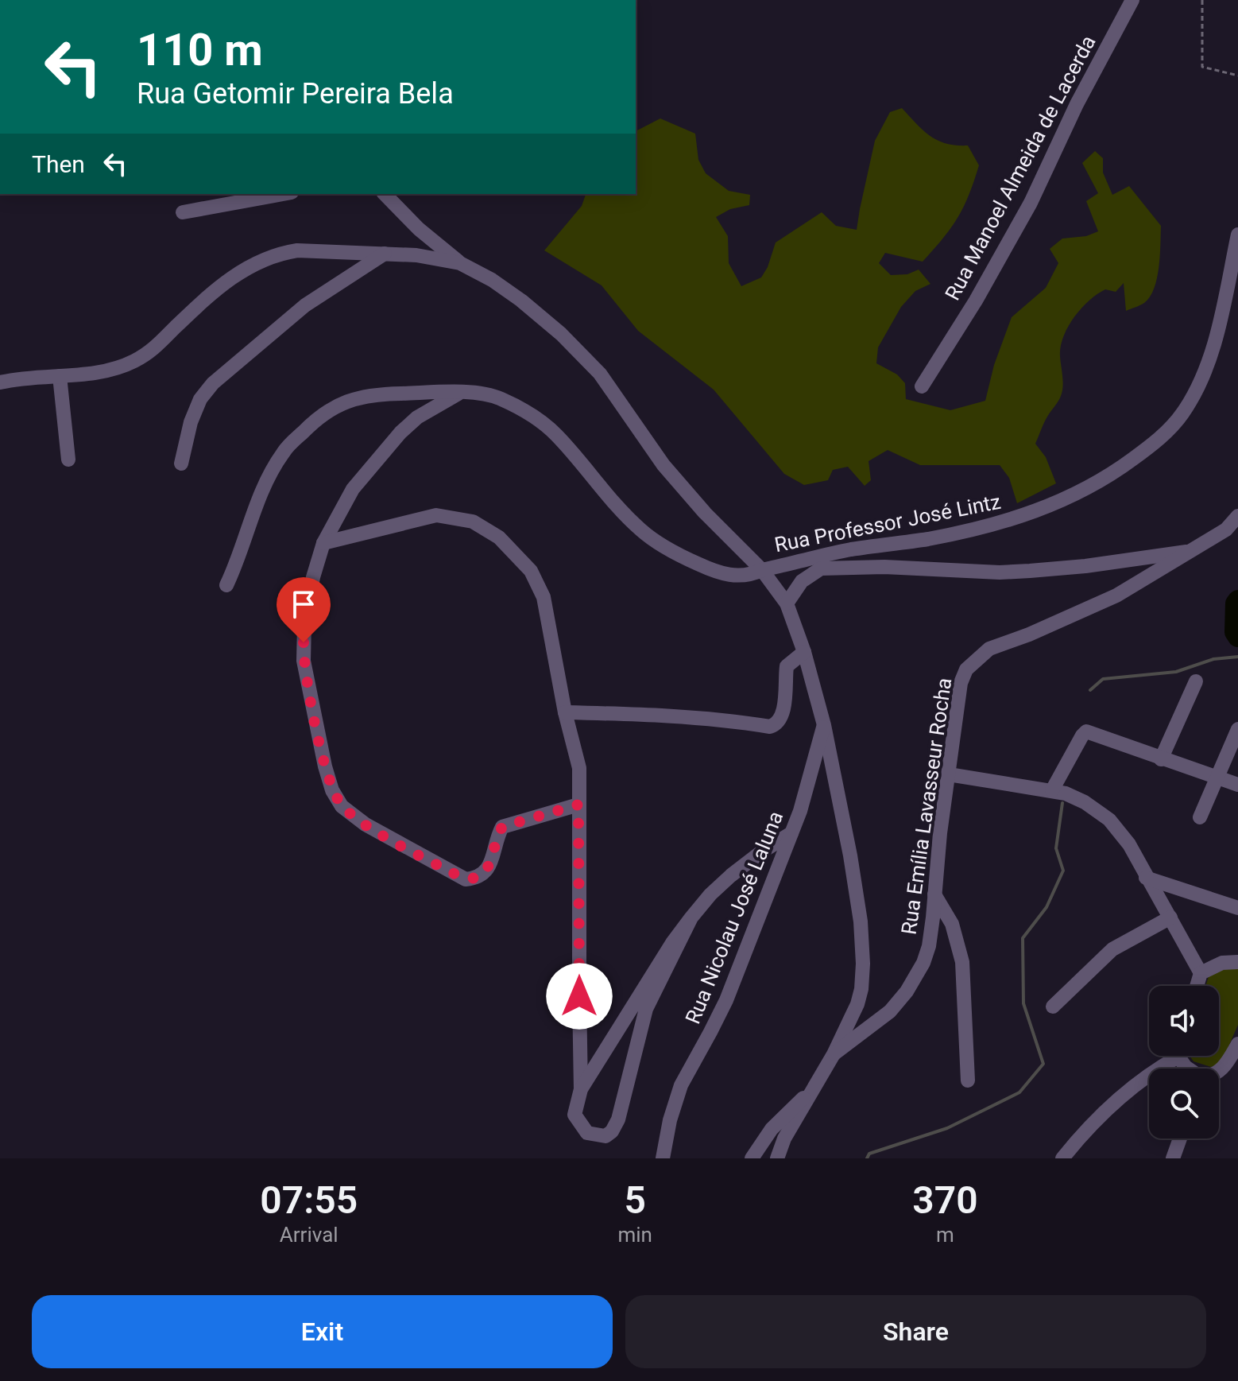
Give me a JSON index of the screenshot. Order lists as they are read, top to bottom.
{
  "streets": {
    "street": [
      "Rua Manoel Almeida de Lacerda",
      "Rua Professor José Lintz",
      "Rua Emília Lavasseur Rocha",
      "Rua Nicolau José Laluna"
    ]
  },
  "page": {
    "turn": ["110 m", "Rua Getomir Pereira Bela"],
    "then": "Then",
    "eta": [
      "07:55",
      "Arrival",
      "5",
      "min",
      "370",
      "m"
    ],
    "buttons": ["Exit", "Share"]
  }
}
